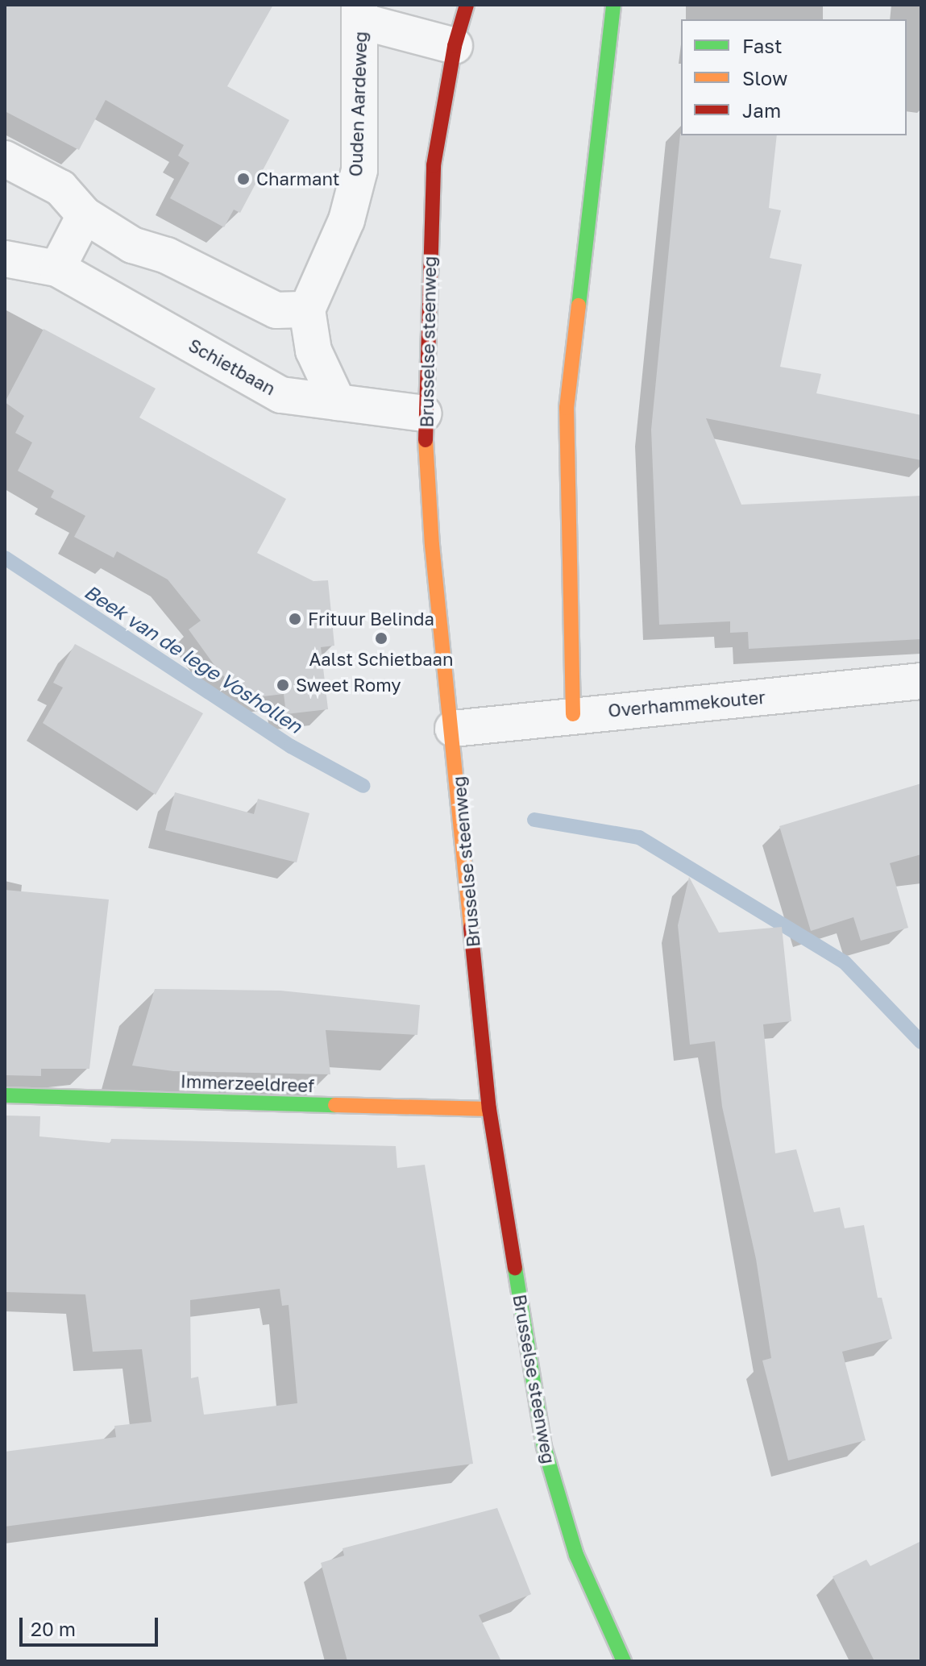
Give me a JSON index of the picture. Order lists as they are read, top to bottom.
{
  "streets": {
    "main road": ["Brusselse steenweg", "Immerzeeldreef"],
    "street": ["Ouden Aardeweg", "Schietbaan", "Overhammekouter"]
  },
  "crossings": [
    ["Brusselse steenweg", "Schietbaan"],
    ["Brusselse steenweg", "Overhammekouter"],
    ["Brusselse steenweg", "Immerzeeldreef"]
  ],
  "water": ["Beek van de lege Voshollen"],
  "places": [
    "Charmant",
    "Frituur Belinda",
    "Aalst Schietbaan",
    "Sweet Romy"
  ],
  "legend": ["Fast", "Slow", "Jam"],
  "scale_bar": "20 m"
}
